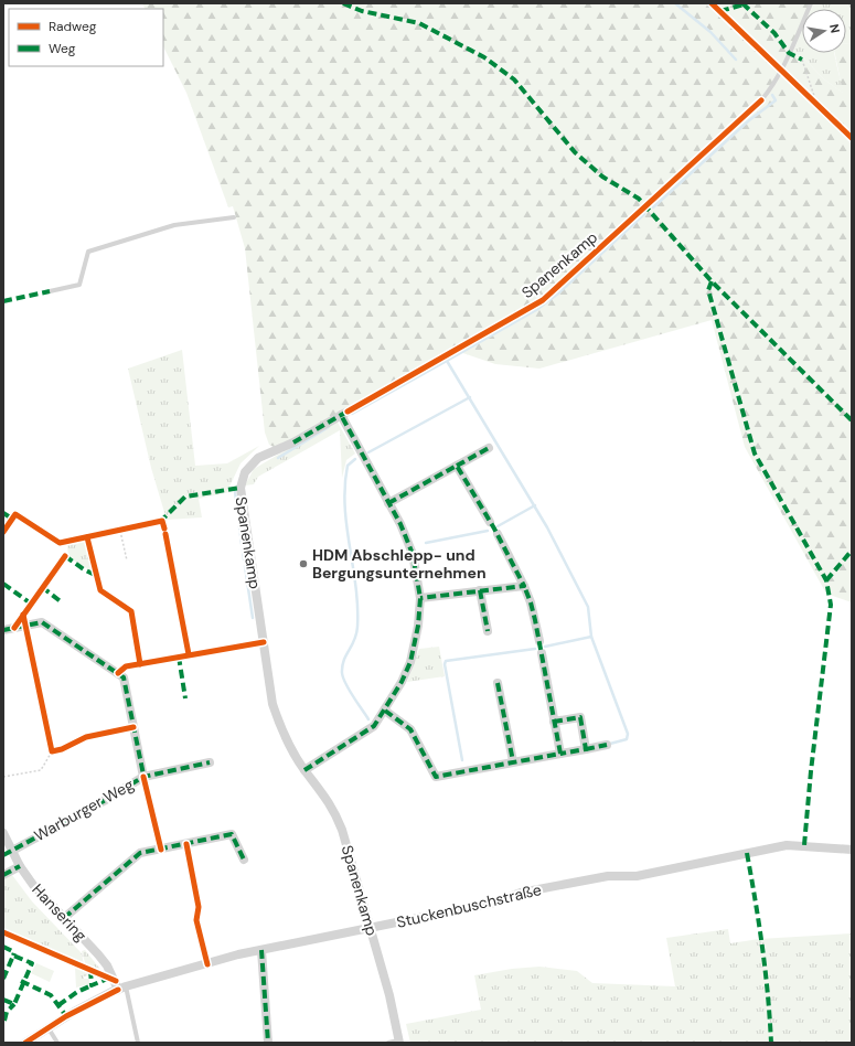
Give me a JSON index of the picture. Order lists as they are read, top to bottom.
{
  "streets": {
    "street": [
      "Spanenkamp",
      "Warburger Weg",
      "Stuckenbuschstraße",
      "Hansering"
    ]
  },
  "crossings": [
    ["Spanenkamp", "Stuckenbuschstraße"],
    ["Warburger Weg", "Hansering"],
    ["Stuckenbuschstraße", "Hansering"]
  ],
  "places": ["HDM Abschlepp- und Bergungsunternehmen"],
  "legend": ["Radweg", "Weg"],
  "north": "right"
}
